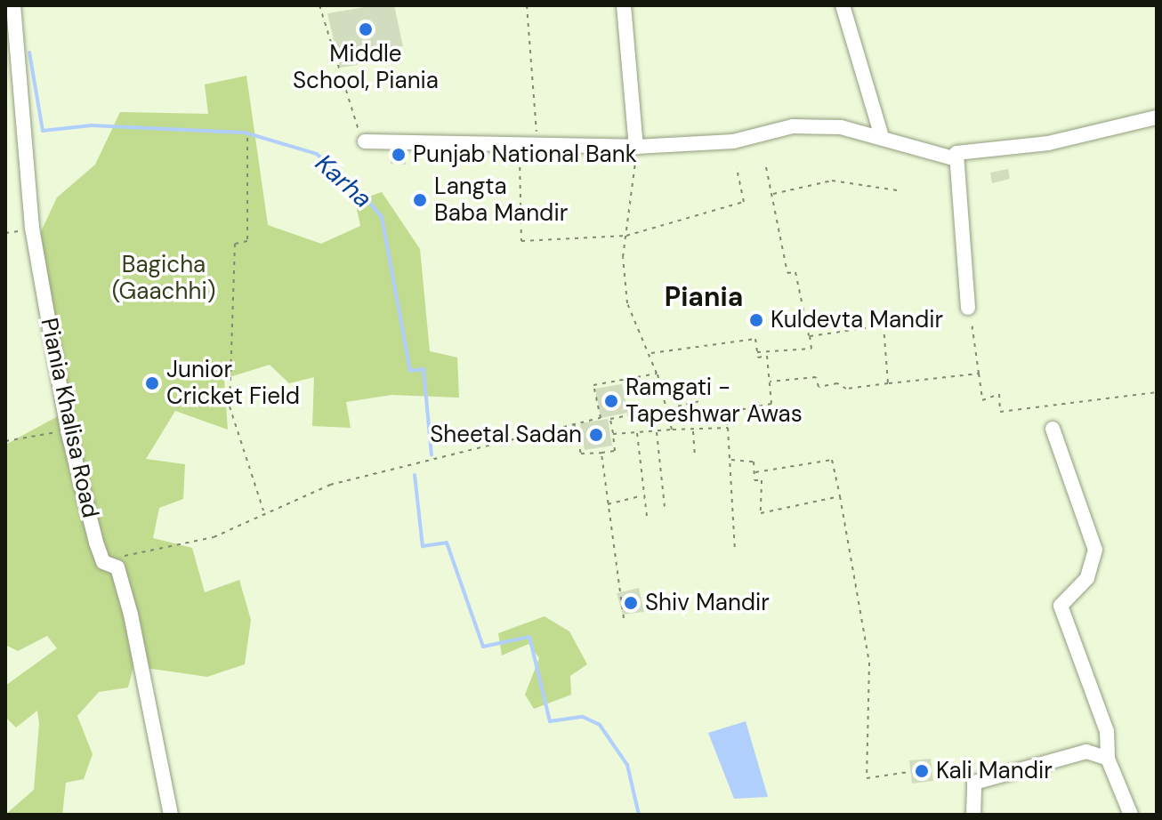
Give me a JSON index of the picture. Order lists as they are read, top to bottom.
{
  "streets": {
    "street": ["Piania Khalisa Road"]
  },
  "districts": ["Piania"],
  "water": ["Karha"],
  "parks": ["Bagicha (Gaachhi)"],
  "places": [
    "Middle School, Piania",
    "Punjab National Bank",
    "Langta Baba Mandir",
    "Kuldevta Mandir",
    "Junior Cricket Field",
    "Ramgati - Tapeshwar Awas",
    "Sheetal Sadan",
    "Shiv Mandir",
    "Kali Mandir"
  ]
}
